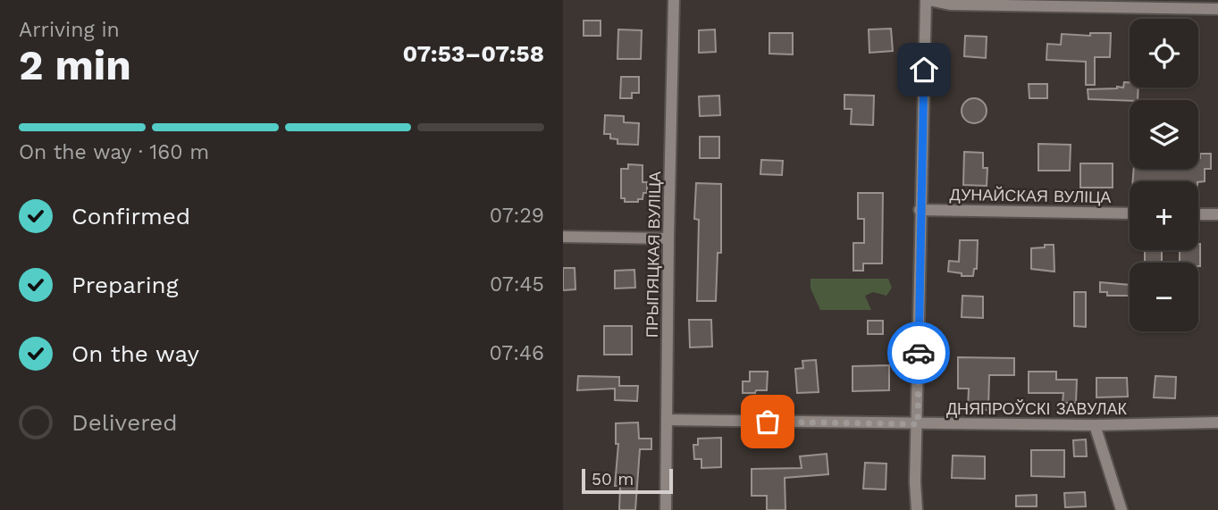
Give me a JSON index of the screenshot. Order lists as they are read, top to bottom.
{
  "streets": {
    "street": ["ДУНАЙСКАЯ ВУЛІЦА", "ПРЫПЯЦКАЯ ВУЛІЦА", "ДНЯПРОЎСКІ ЗАВУЛАК"]
  },
  "crossings": [
    ["ПРЫПЯЦКАЯ ВУЛІЦА", "ДНЯПРОЎСКІ ЗАВУЛАК"]
  ],
  "scale_bar": "50 m",
  "page": {
    "heading": ["2 min", "Arriving in", "07:53–07:58"],
    "map_buttons": ["+", "−"],
    "bar": "On the way · 160 m",
    "list": [
      ["Confirmed", "07:29"],
      ["Preparing", "07:45"],
      ["On the way", "07:46"],
      "Delivered"
    ],
    "scale": "50 m"
  }
}
